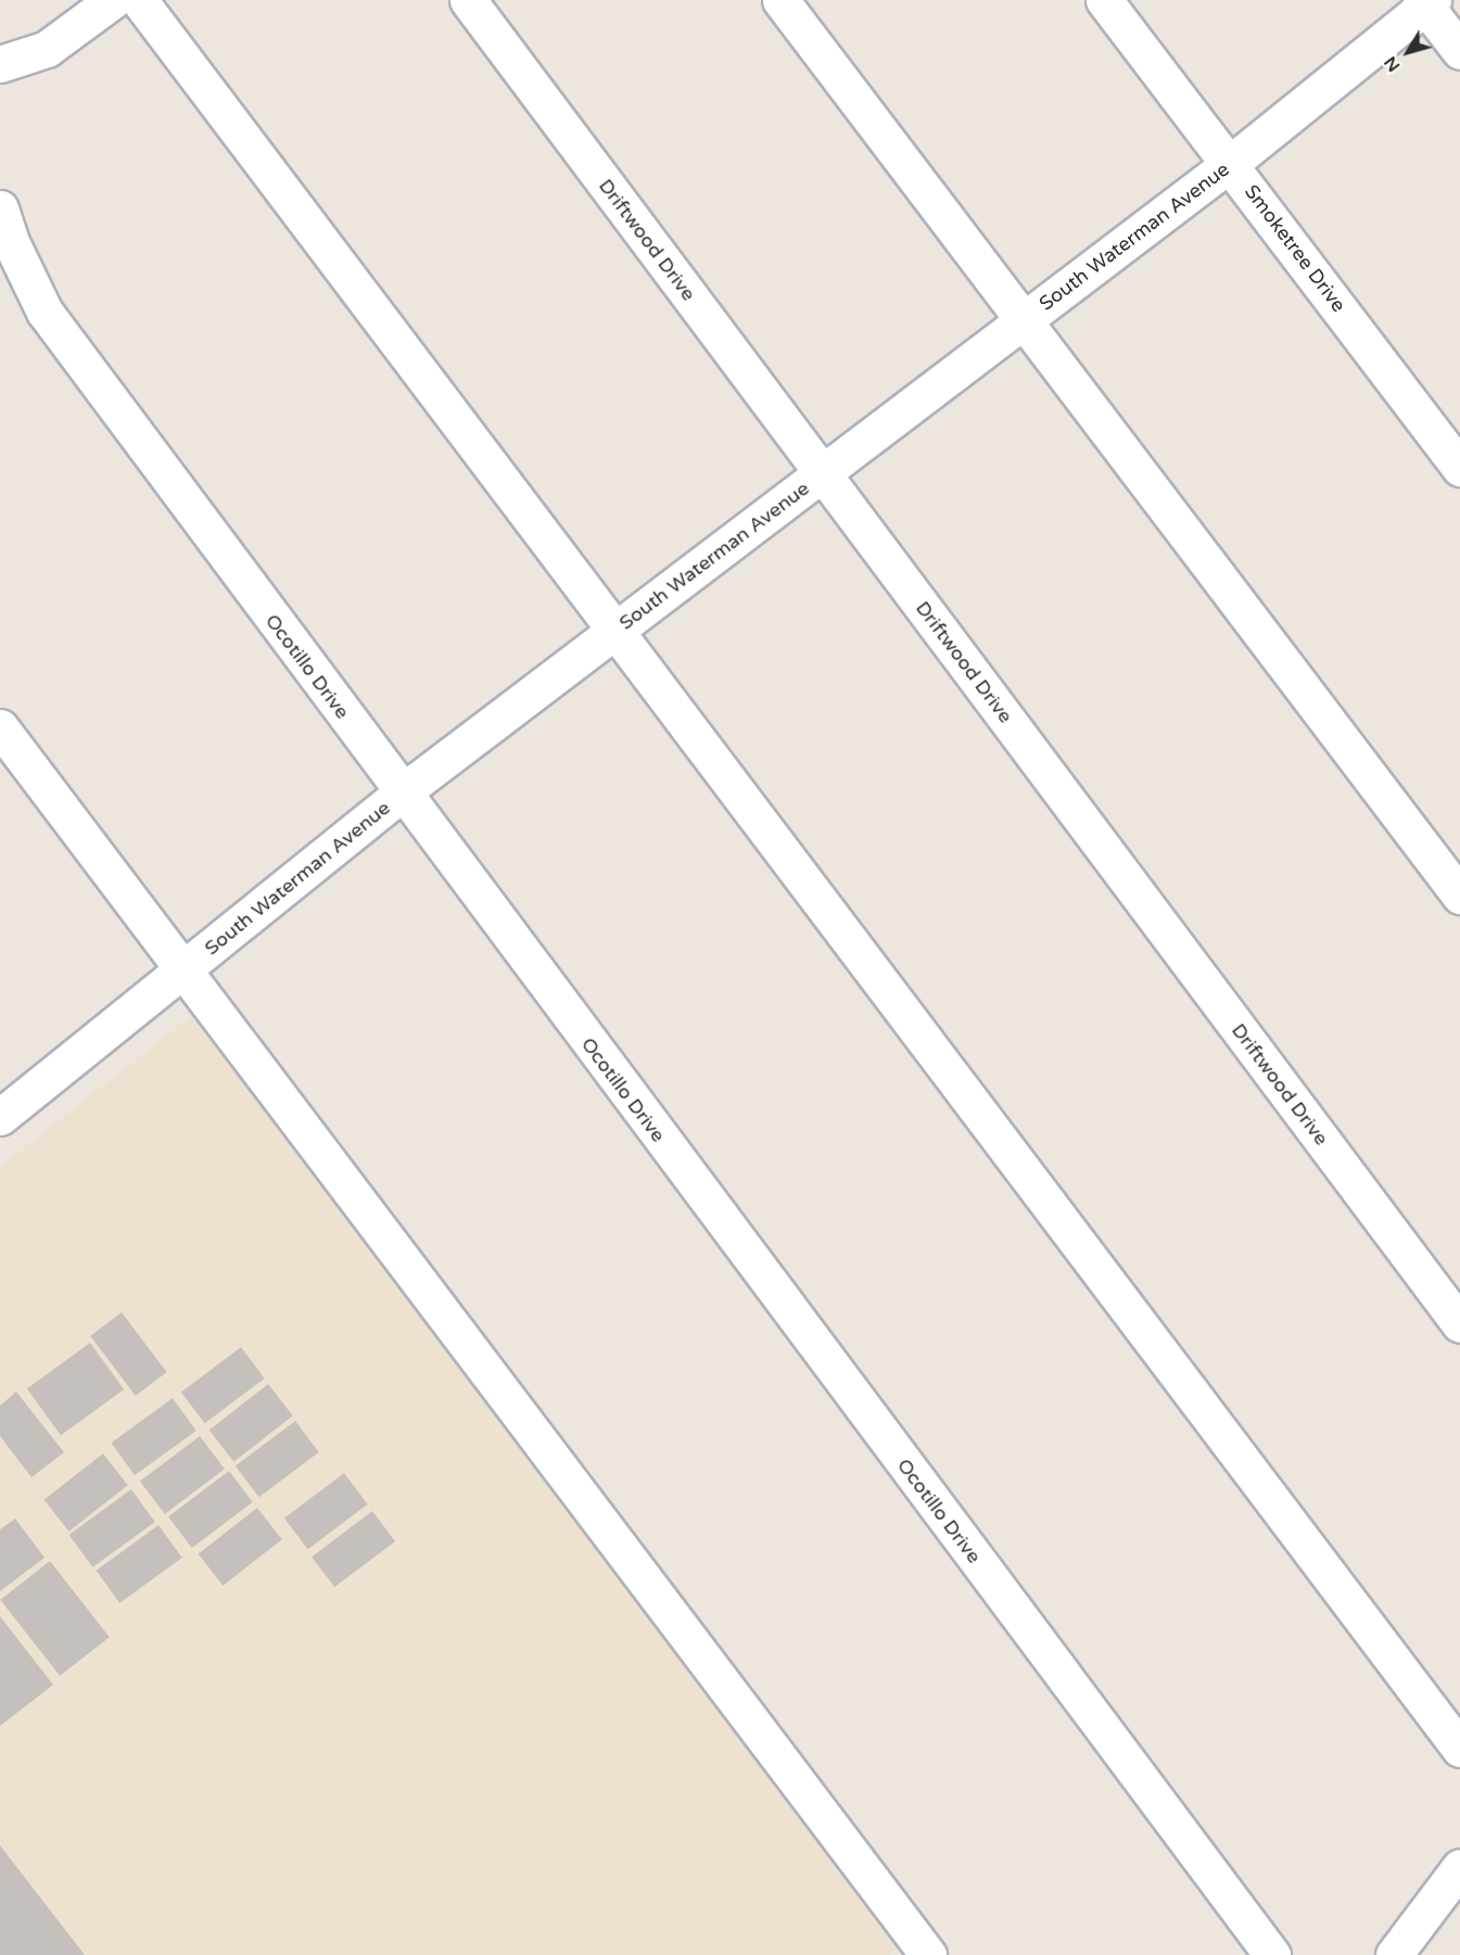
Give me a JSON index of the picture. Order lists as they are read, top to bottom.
{
  "streets": {
    "street": [
      "South Waterman Avenue",
      "Driftwood Drive",
      "Smoketree Drive",
      "Ocotillo Drive"
    ]
  },
  "crossings": [
    ["South Waterman Avenue", "Driftwood Drive"],
    ["South Waterman Avenue", "Smoketree Drive"],
    ["South Waterman Avenue", "Ocotillo Drive"]
  ],
  "north": "bottom left"
}
